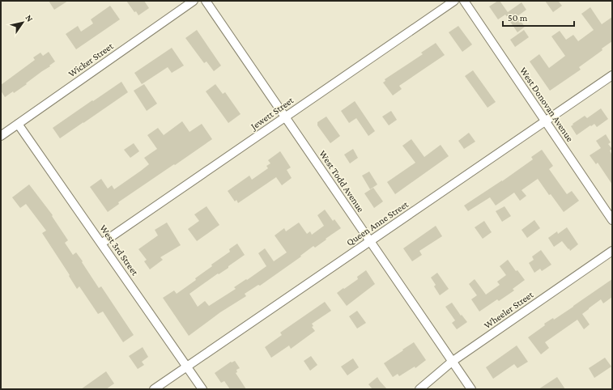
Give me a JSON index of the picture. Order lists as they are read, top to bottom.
{
  "streets": {
    "street": [
      "Wicker Street",
      "West Donovan Avenue",
      "Jewett Street",
      "West Todd Avenue",
      "Queen Anne Street",
      "West 3rd Street",
      "Wheeler Street"
    ]
  },
  "crossings": [
    ["Wicker Street", "West 3rd Street"],
    ["West Donovan Avenue", "Queen Anne Street"],
    ["Jewett Street", "West Todd Avenue"],
    ["Jewett Street", "West 3rd Street"],
    ["West Todd Avenue", "Queen Anne Street"],
    ["West Todd Avenue", "Wheeler Street"],
    ["Queen Anne Street", "West 3rd Street"]
  ],
  "scale_bar": "50 m",
  "north": "top right"
}
